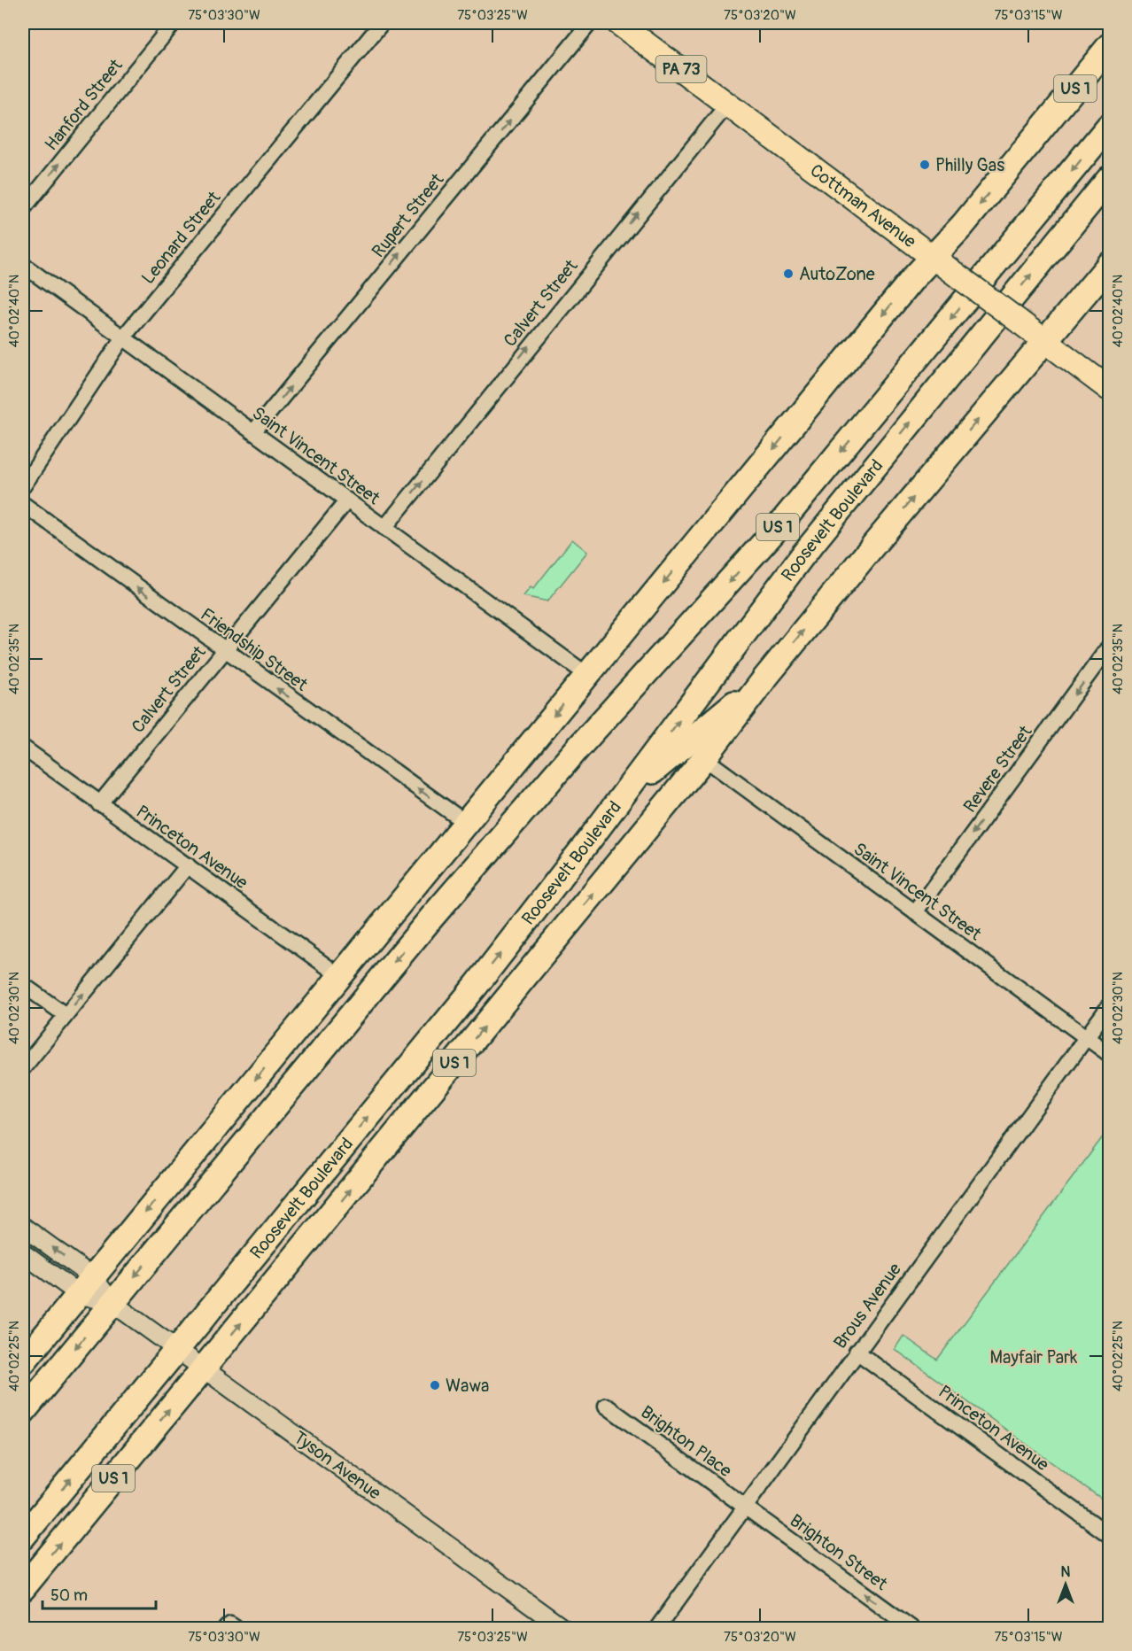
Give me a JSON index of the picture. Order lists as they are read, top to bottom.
{
  "streets": {
    "highway": ["US 1", "Roosevelt Boulevard"],
    "main road": ["PA 73", "Cottman Avenue"],
    "street": [
      "Hanford Street",
      "Rupert Street",
      "Leonard Street",
      "Calvert Street",
      "Saint Vincent Street",
      "Friendship Street",
      "Revere Street",
      "Princeton Avenue",
      "Brous Avenue",
      "Brighton Place",
      "Tyson Avenue",
      "Brighton Street"
    ]
  },
  "crossings": [
    ["US 1", "Cottman Avenue"],
    ["US 1", "Saint Vincent Street"],
    ["US 1", "Friendship Street"],
    ["US 1", "Princeton Avenue"],
    ["US 1", "Tyson Avenue"],
    ["Cottman Avenue", "Calvert Street"],
    ["Cottman Avenue", "Roosevelt Boulevard"],
    ["Rupert Street", "Saint Vincent Street"],
    ["Leonard Street", "Saint Vincent Street"],
    ["Calvert Street", "Saint Vincent Street"],
    ["Calvert Street", "Friendship Street"],
    ["Calvert Street", "Princeton Avenue"],
    ["Saint Vincent Street", "Roosevelt Boulevard"],
    ["Saint Vincent Street", "Revere Street"],
    ["Saint Vincent Street", "Brous Avenue"],
    ["Roosevelt Boulevard", "Tyson Avenue"],
    ["Princeton Avenue", "Brous Avenue"],
    ["Brous Avenue", "Brighton Place"],
    ["Brous Avenue", "Brighton Street"],
    ["Brighton Place", "Brighton Street"]
  ],
  "one_way": [
    "Hanford Street",
    "Rupert Street",
    "Calvert Street",
    "Friendship Street",
    "Revere Street",
    "Brighton Street"
  ],
  "parks": ["Mayfair Park"],
  "places": ["Philly Gas", "AutoZone", "Wawa"],
  "scale_bar": "50 m",
  "north": "top",
  "coordinates": [
    "75°03'30\"W",
    "75°03'25\"W",
    "75°03'20\"W",
    "75°03'15\"W",
    "40°02'40\"N",
    "40°02'35\"N",
    "40°02'30\"N",
    "40°02'25\"N"
  ]
}
